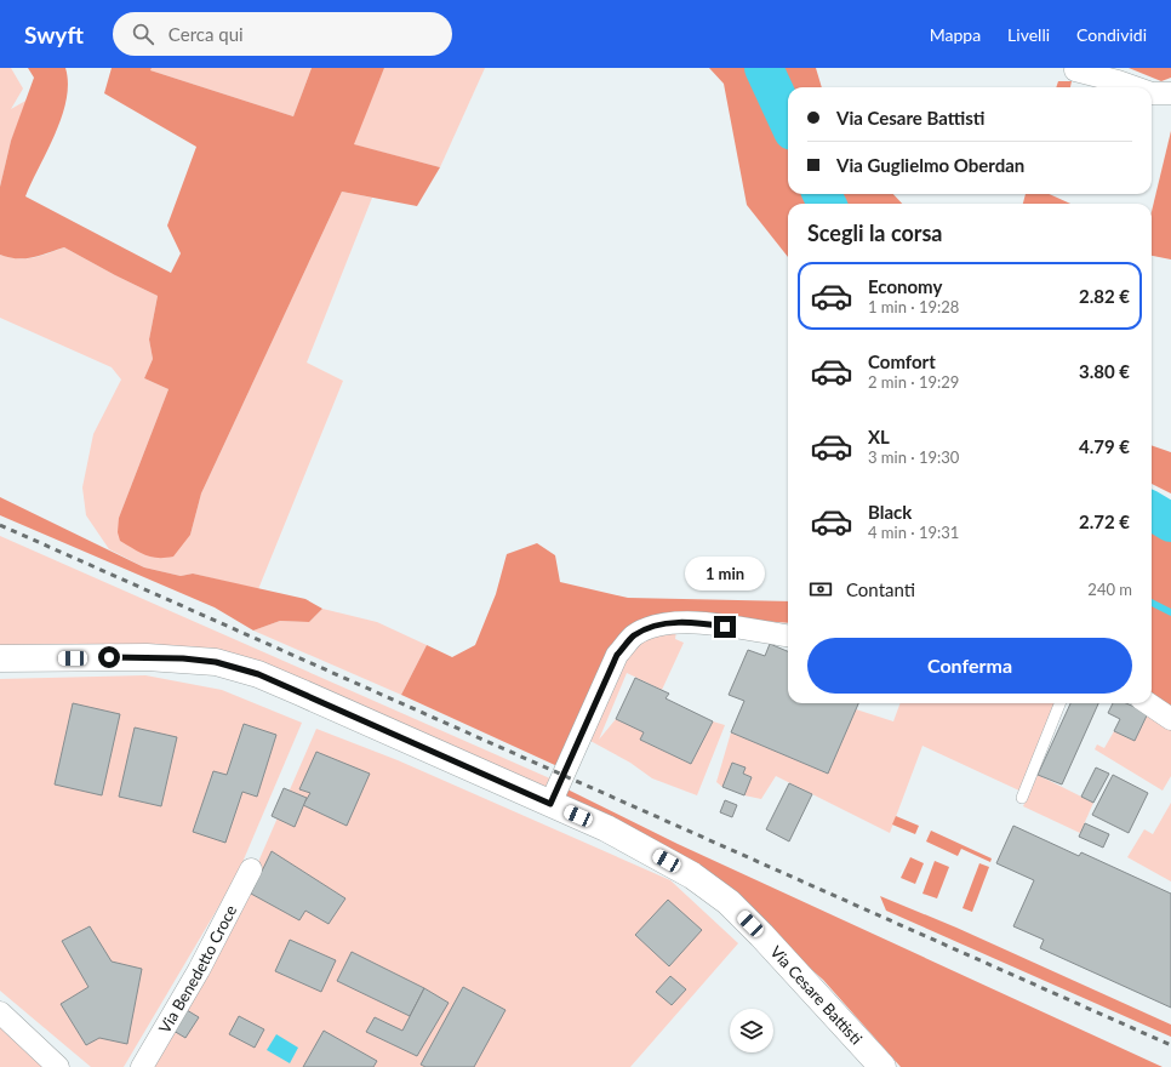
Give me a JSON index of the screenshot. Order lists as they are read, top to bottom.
{
  "streets": {
    "street": ["Via Benedetto Croce", "Via Cesare Battisti"]
  },
  "page": {
    "header": "Swyft",
    "search": "Cerca qui",
    "nav": ["Mappa", "Livelli", "Condividi"],
    "banner": ["Via Cesare Battisti", "Via Guglielmo Oberdan"],
    "heading": "Scegli la corsa",
    "list": [
      {
        "name": "Economy",
        "note": "1 min · 19:28",
        "value": "2.82 €"
      },
      {
        "name": "Comfort",
        "note": "2 min · 19:29",
        "value": "3.80 €"
      },
      {
        "name": "XL",
        "note": "3 min · 19:30",
        "value": "4.79 €"
      },
      {
        "name": "Black",
        "note": "4 min · 19:31",
        "value": "2.72 €"
      }
    ],
    "bubble": "1 min",
    "pay": ["Contanti", "240 m"],
    "buttons": "Conferma"
  }
}
